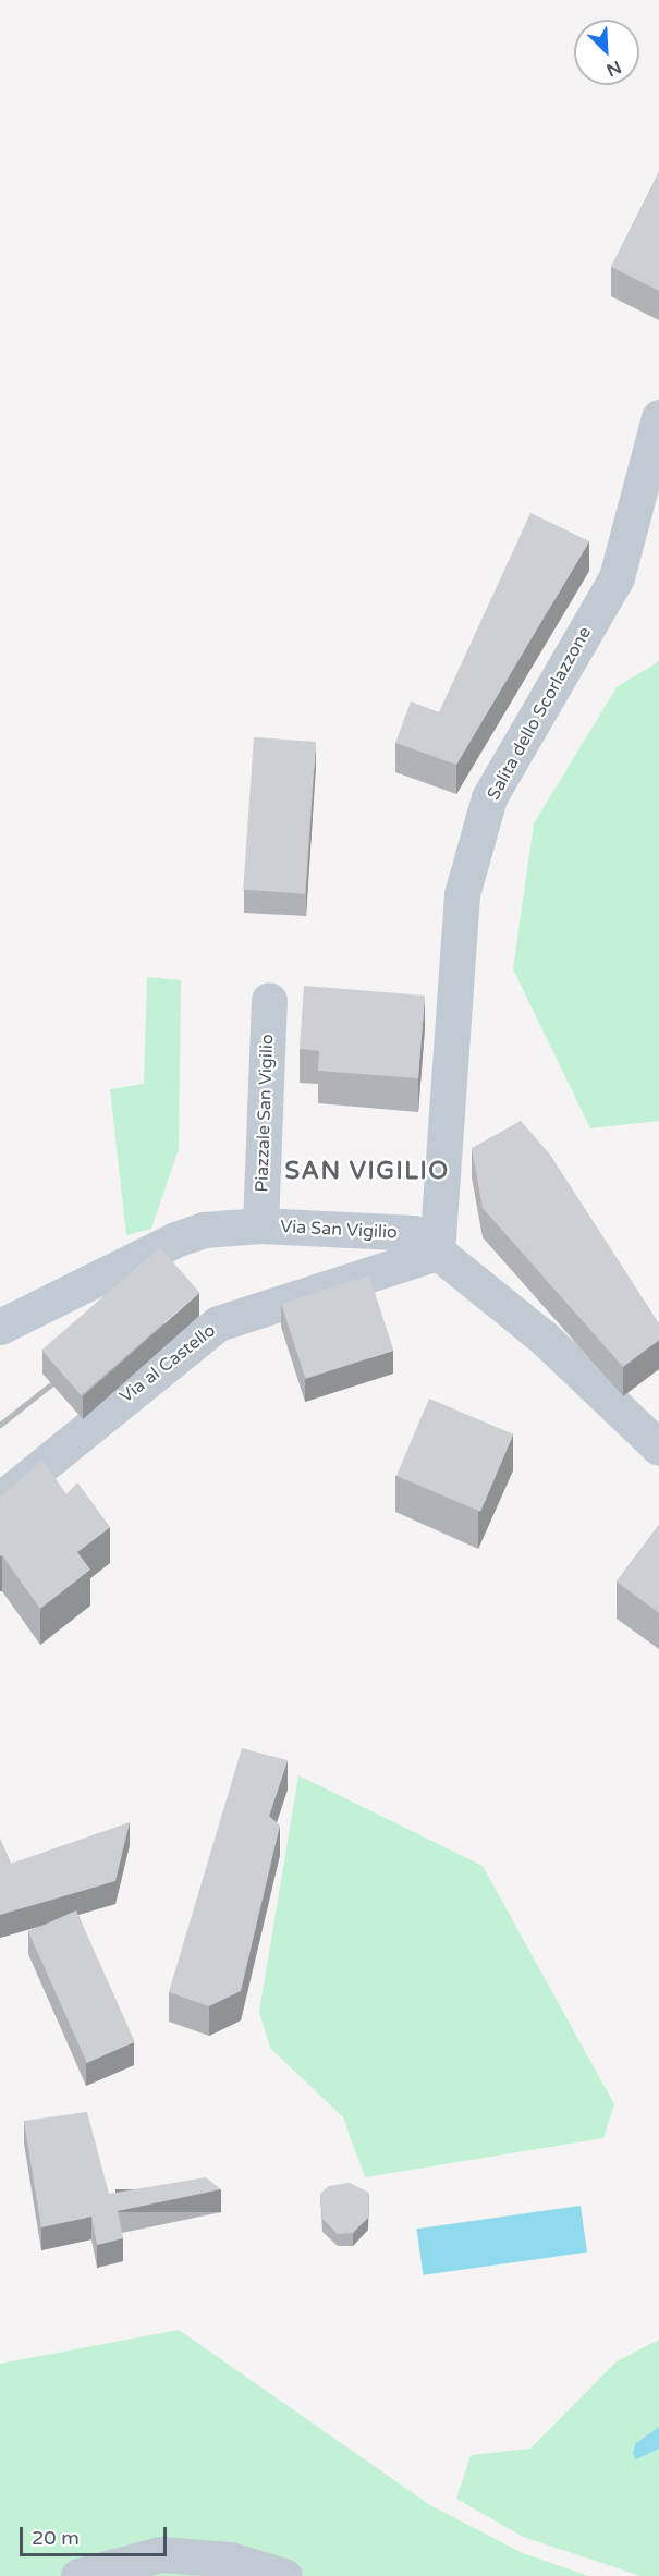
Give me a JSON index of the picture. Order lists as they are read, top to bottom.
{
  "streets": {
    "street": [
      "Salita dello Scorlazzone",
      "Piazzale San Vigilio",
      "Via San Vigilio",
      "Via al Castello"
    ]
  },
  "crossings": [
    ["Salita dello Scorlazzone", "Via San Vigilio"],
    ["Salita dello Scorlazzone", "Via al Castello"],
    ["Piazzale San Vigilio", "Via San Vigilio"],
    ["Via San Vigilio", "Via al Castello"]
  ],
  "districts": ["SAN VIGILIO"],
  "scale_bar": "20 m",
  "north": "bottom right"
}
